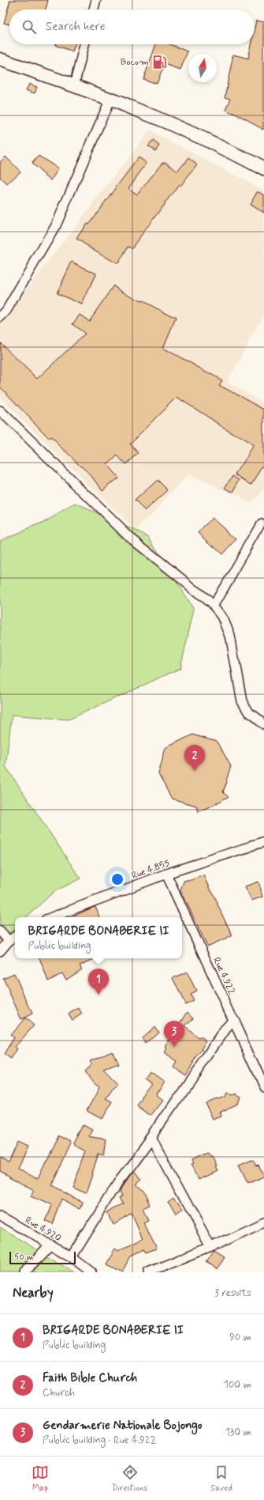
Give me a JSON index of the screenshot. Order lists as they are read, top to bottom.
{
  "streets": {
    "street": ["Rue 4.855", "Rue 4.922", "Rue 4.920"]
  },
  "crossings": [
    ["Rue 4.855", "Rue 4.922"]
  ],
  "places": {
    "fuel station": ["Bocom"]
  },
  "scale_bar": "50 m",
  "north": "top",
  "page": {
    "search": "Search here",
    "pins": ["2", "1", "3"],
    "popup": ["BRIGARDE BONABERIE II", "Public building"],
    "scale": "50 m",
    "heading": ["Nearby", "3 results"],
    "list": [
      {
        "mark": "1",
        "name": "BRIGARDE BONABERIE II",
        "note": "Public building",
        "value": "90 m"
      },
      {
        "mark": "2",
        "name": "Faith Bible Church",
        "note": "Church",
        "value": "100 m"
      },
      {
        "mark": "3",
        "name": "Gendarmerie Nationale Bojongo",
        "note": "Public building · Rue 4.922",
        "value": "130 m"
      }
    ],
    "nav": ["Map", "Directions", "Saved"]
  }
}
